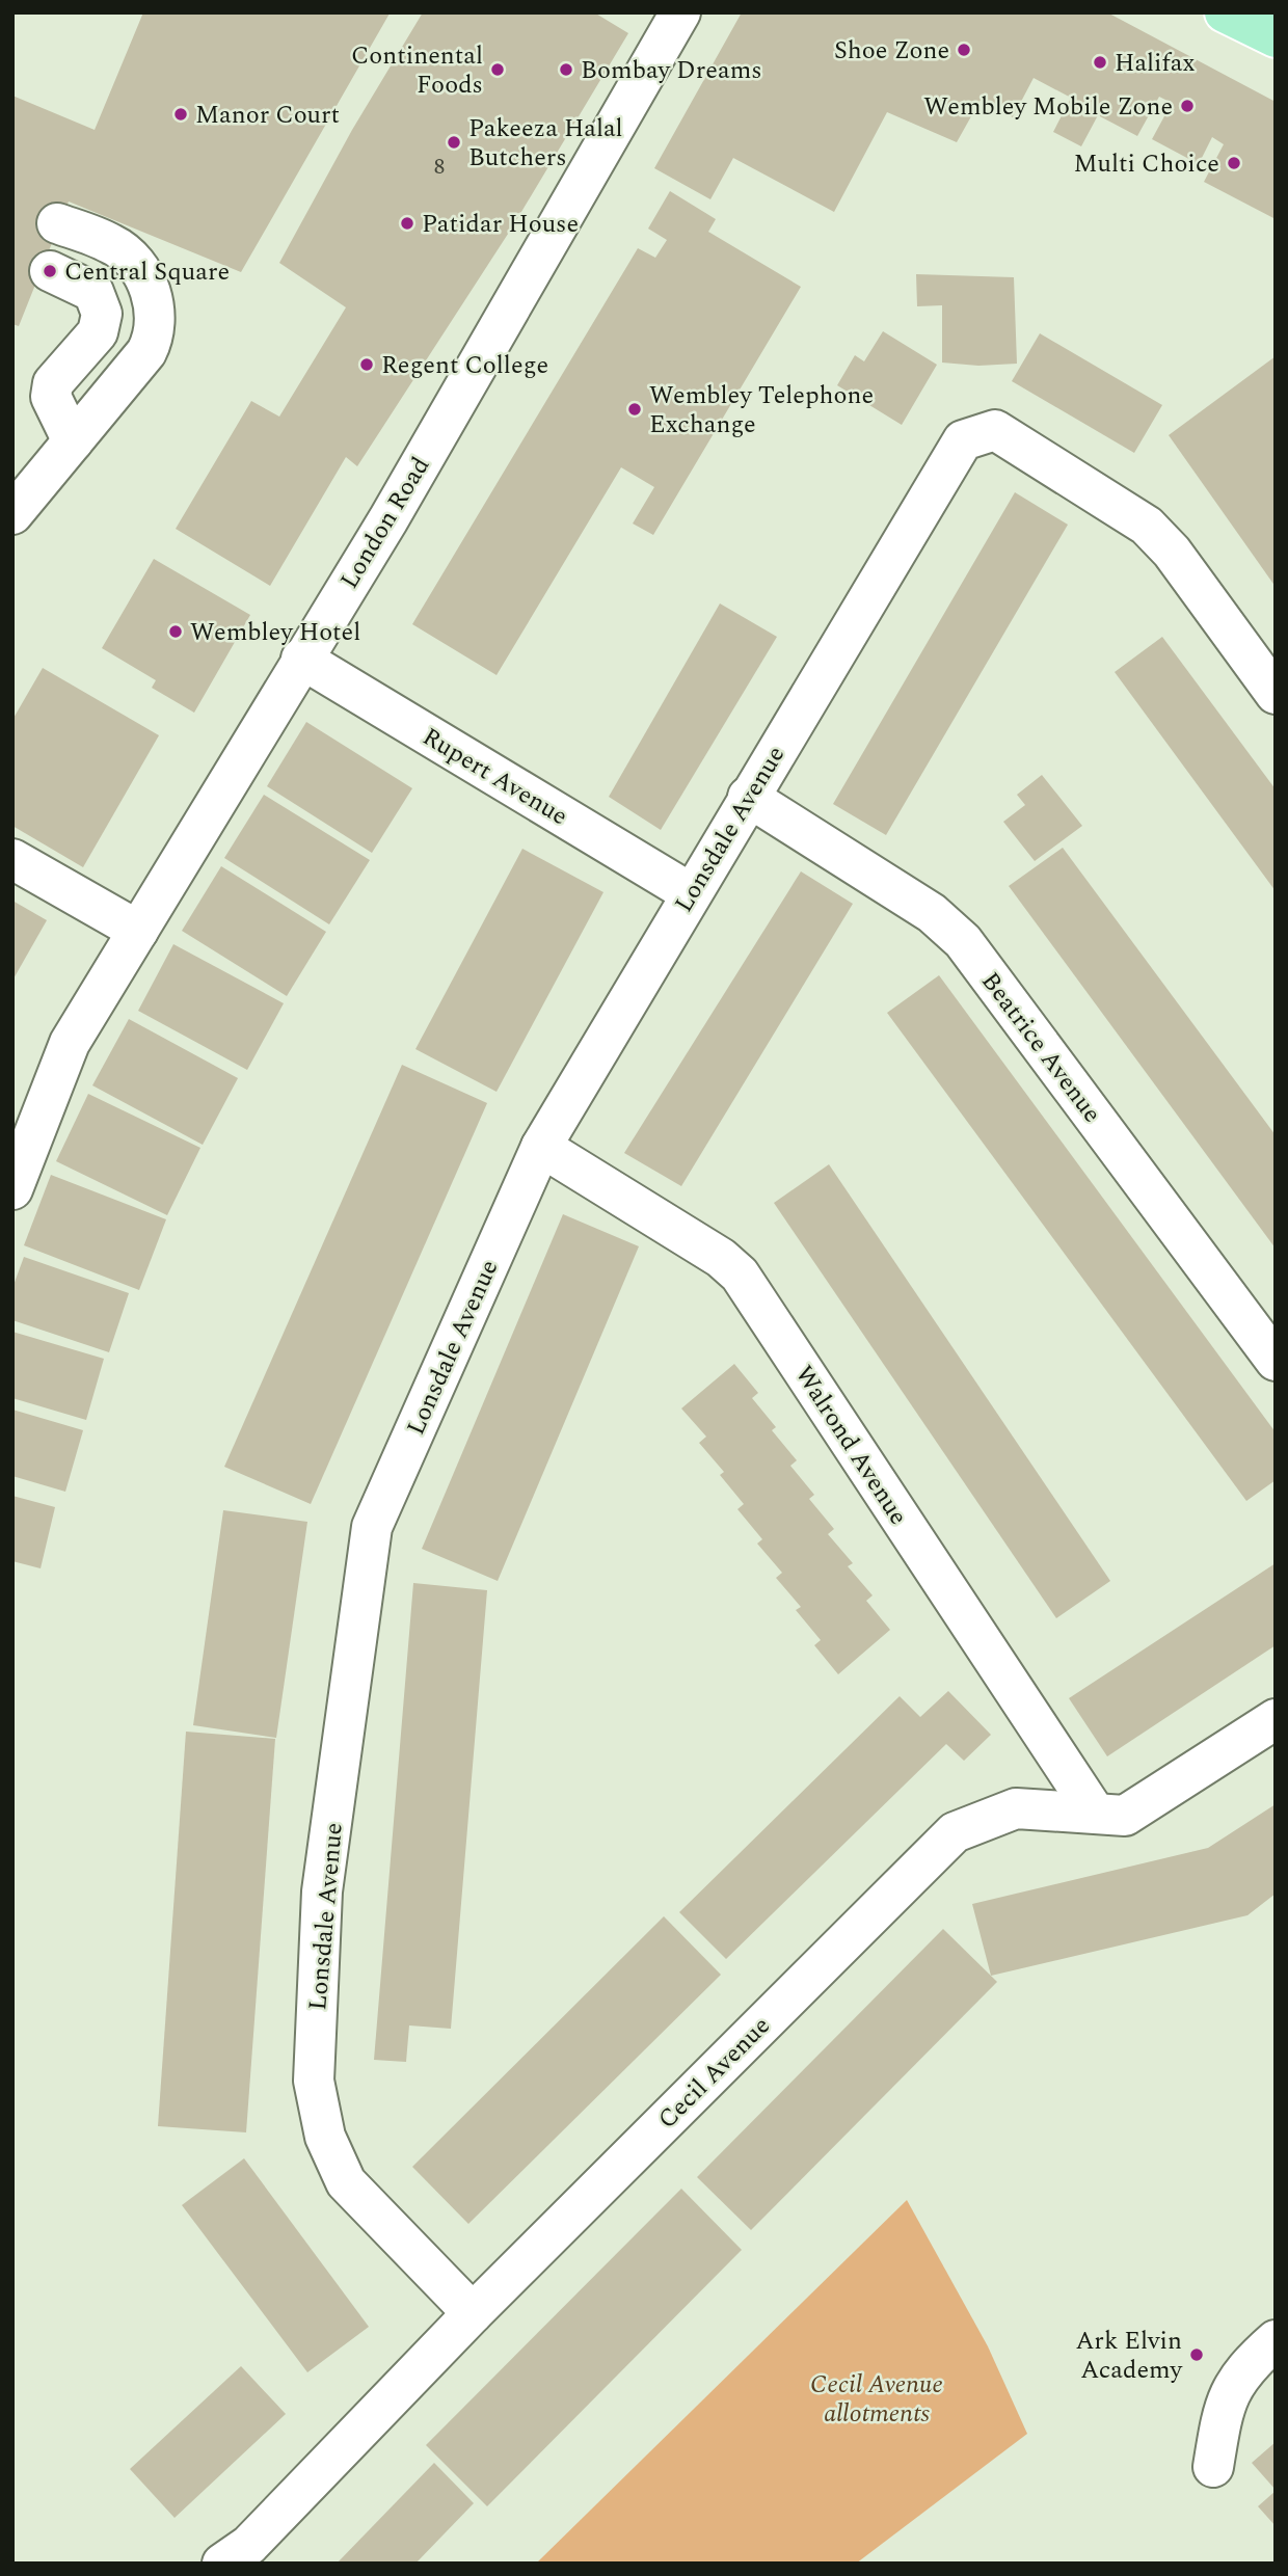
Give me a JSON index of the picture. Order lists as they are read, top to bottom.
{
  "streets": {
    "street": [
      "London Road",
      "Rupert Avenue",
      "Lonsdale Avenue",
      "Beatrice Avenue",
      "Walrond Avenue",
      "Cecil Avenue"
    ]
  },
  "crossings": [
    ["London Road", "Rupert Avenue"],
    ["Rupert Avenue", "Lonsdale Avenue"],
    ["Lonsdale Avenue", "Beatrice Avenue"],
    ["Lonsdale Avenue", "Walrond Avenue"],
    ["Lonsdale Avenue", "Cecil Avenue"],
    ["Walrond Avenue", "Cecil Avenue"]
  ],
  "parks": ["Cecil Avenue allotments"],
  "places": [
    "Shoe Zone",
    "Halifax",
    "Continental Foods",
    "Bombay Dreams",
    "Wembley Mobile Zone",
    "Manor Court",
    "Pakeeza Halal Butchers",
    "Multi Choice",
    "Patidar House",
    "Central Square",
    "Regent College",
    "Wembley Telephone Exchange",
    "Wembley Hotel",
    "Ark Elvin Academy"
  ],
  "house_numbers": ["8"]
}
